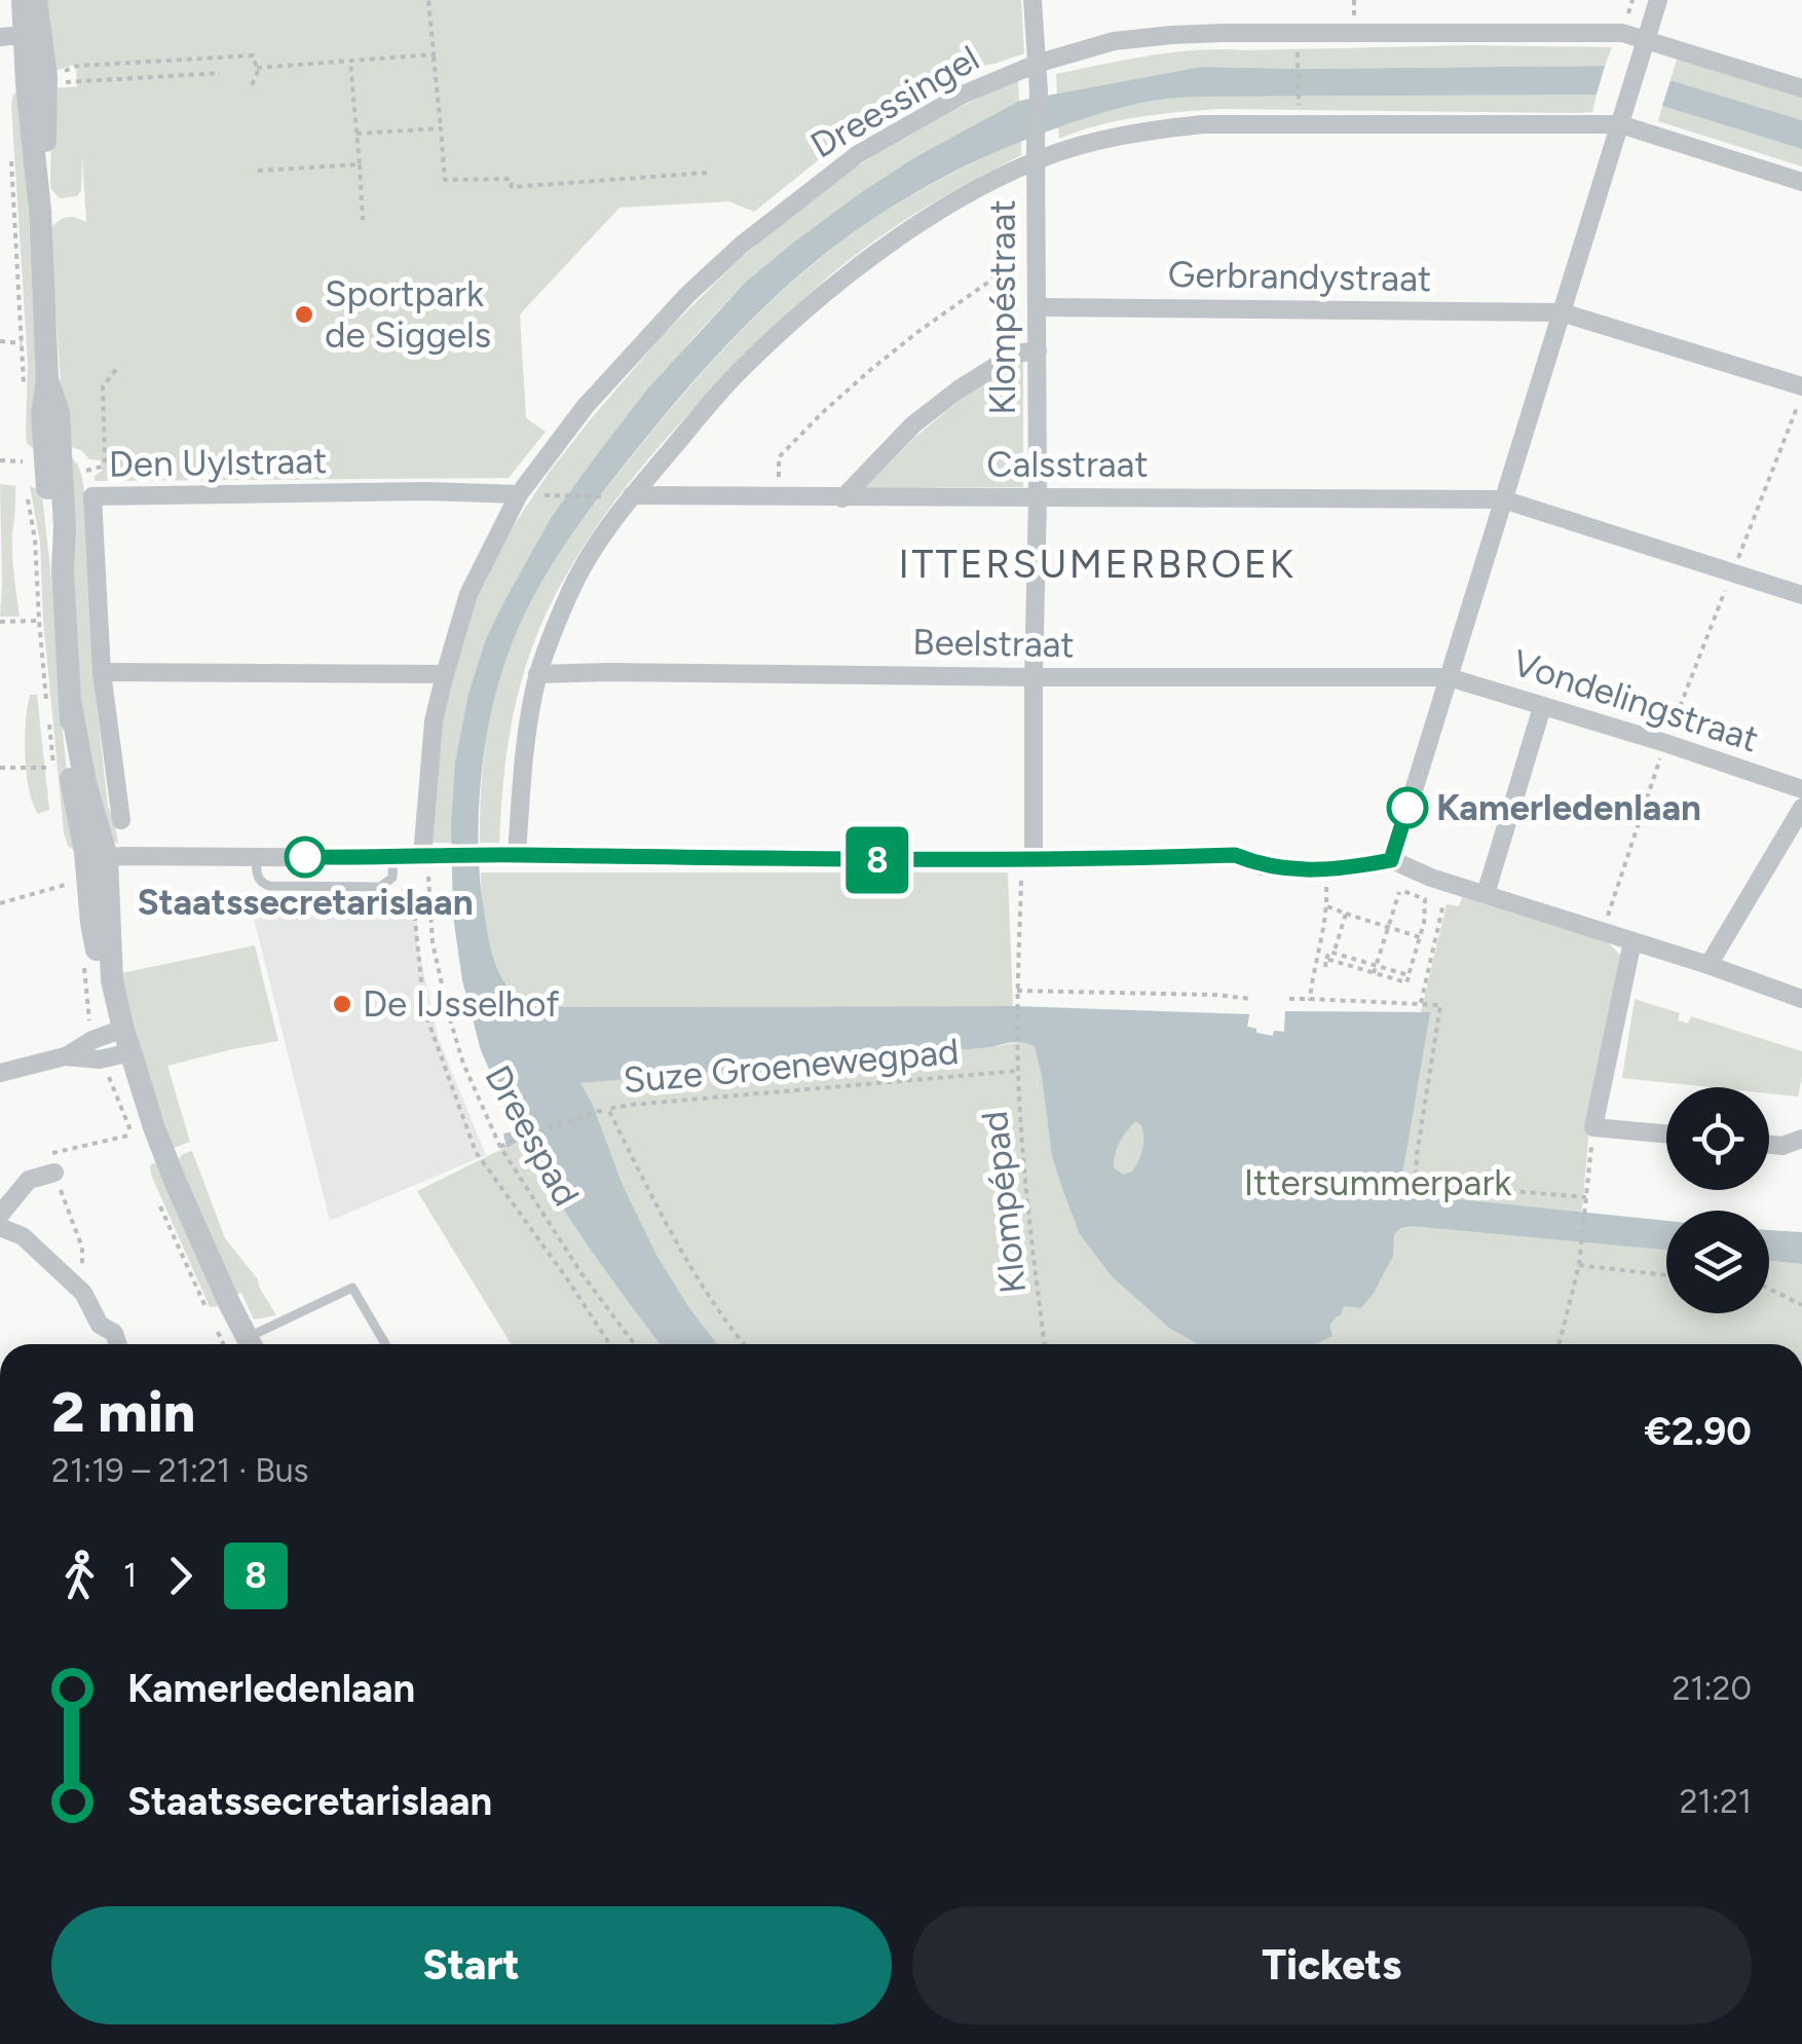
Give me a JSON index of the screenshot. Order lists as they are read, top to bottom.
{
  "streets": {
    "street": [
      "Dreessingel",
      "Gerbrandystraat",
      "Klompéstraat",
      "Den Uylstraat",
      "Calsstraat",
      "Beelstraat",
      "Vondelingstraat"
    ],
    "path": ["Suze Groenewegpad", "Dreespad", "Klompépad"]
  },
  "crossings": [
    ["Dreessingel", "Klompéstraat"],
    ["Dreessingel", "Den Uylstraat"],
    ["Dreessingel", "Dreespad"],
    ["Gerbrandystraat", "Klompéstraat"],
    ["Klompéstraat", "Calsstraat"],
    ["Klompéstraat", "Beelstraat"],
    ["Klompéstraat", "Klompépad"],
    ["Beelstraat", "Vondelingstraat"],
    ["Suze Groenewegpad", "Dreespad"],
    ["Suze Groenewegpad", "Klompépad"]
  ],
  "districts": ["ITTERSUMERBROEK"],
  "parks": ["Ittersummerpark"],
  "places": [
    "Sportpark de Siggels",
    "Kamerledenlaan",
    "Staatssecretarislaan",
    "De IJsselhof"
  ],
  "lines": ["bus line 8"],
  "page": {
    "on_map": "8",
    "heading": ["2 min", "21:19 – 21:21 · Bus", "€2.90"],
    "legs": ["1", "8"],
    "list": [
      {
        "name": "Kamerledenlaan",
        "value": "21:20"
      },
      {
        "name": "Staatssecretarislaan",
        "value": "21:21"
      }
    ],
    "buttons": ["Start", "Tickets"]
  }
}
